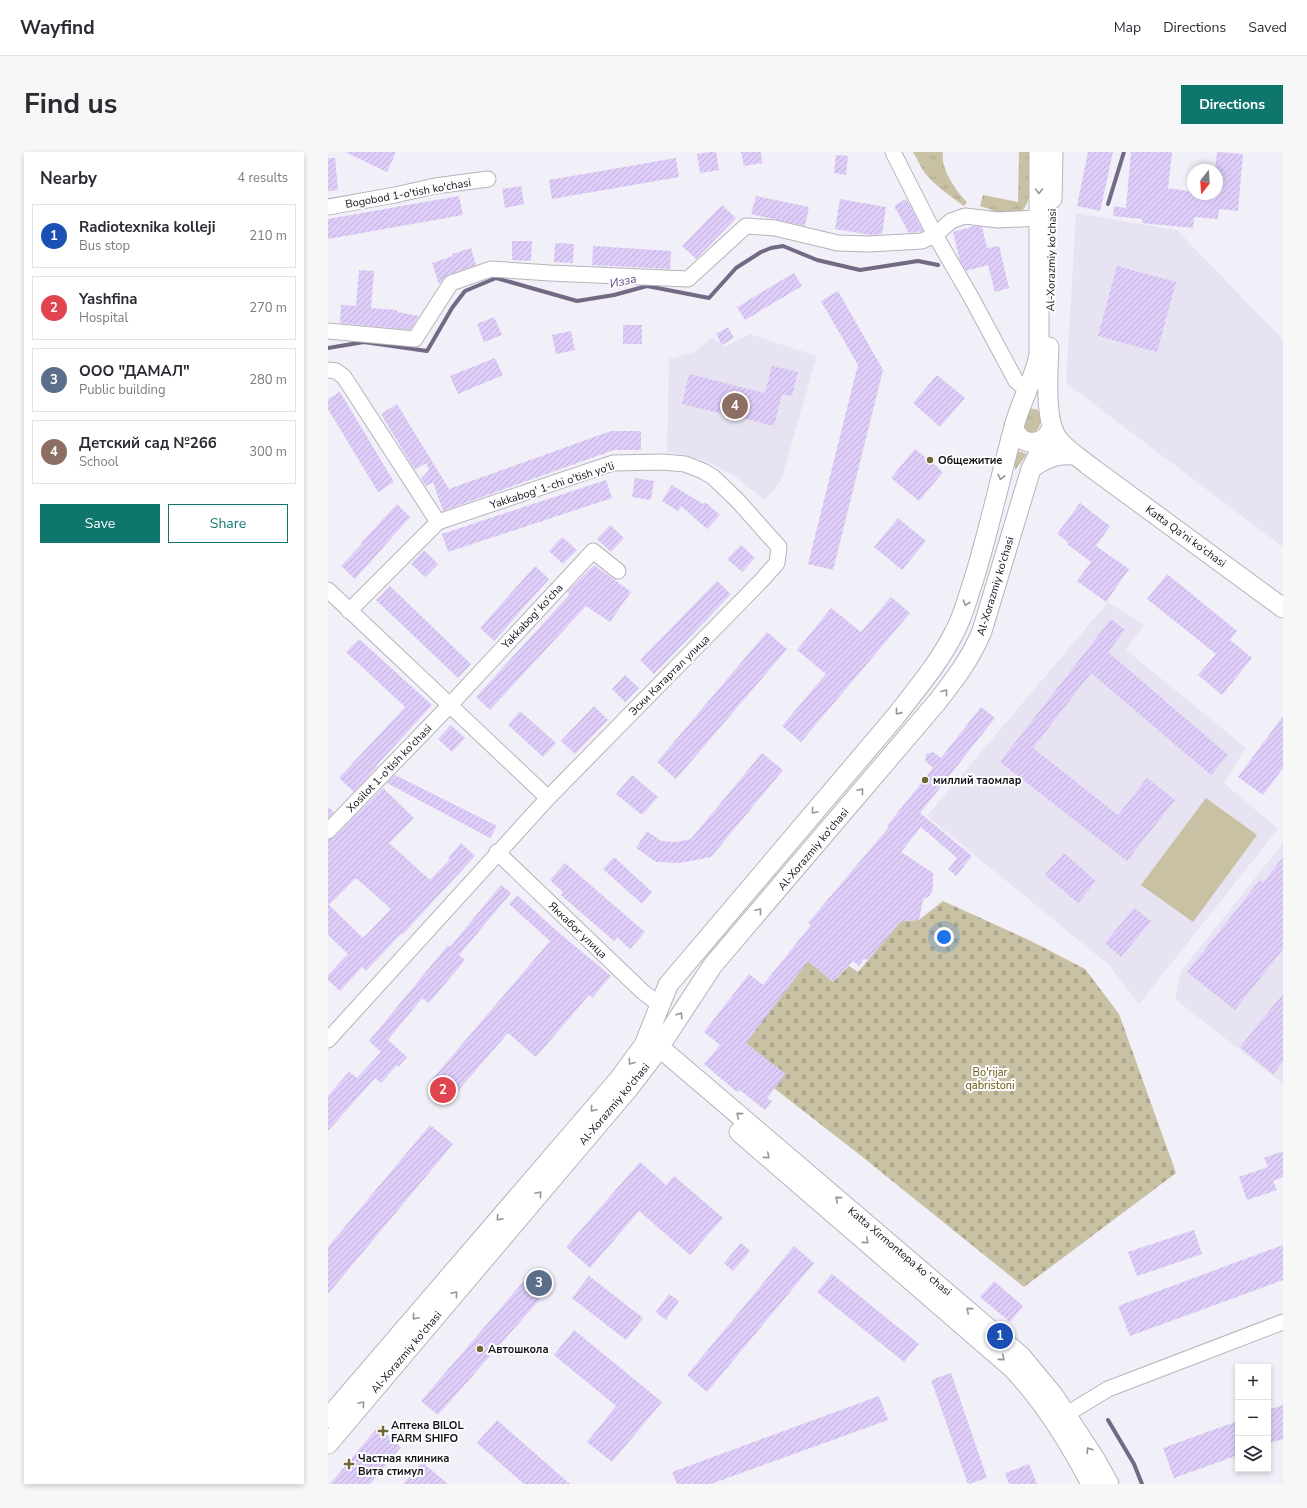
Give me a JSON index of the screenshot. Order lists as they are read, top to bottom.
{
  "streets": {
    "main road": ["Al-Xorazmiy ko'chasi", "Katta Qa'ni ko'chasi", "Katta Xirmontepa koʻchasi"],
    "street": [
      "Bogobod 1-o'tish ko'chasi",
      "Yakkabog' 1-chi o'tish yo'li",
      "Yakkabog' ko'cha",
      "Эски Катартал улица",
      "Xosilot 1-o'tish ko'chasi",
      "Яккабог улица"
    ]
  },
  "crossings": [
    ["Al-Xorazmiy ko'chasi", "Яккабог улица"],
    ["Al-Xorazmiy ko'chasi", "Katta Xirmontepa koʻchasi"],
    ["Yakkabog' 1-chi o'tish yo'li", "Эски Катартал улица"],
    ["Yakkabog' ko'cha", "Xosilot 1-o'tish ko'chasi"],
    ["Эски Катартал улица", "Яккабог улица"]
  ],
  "water": ["Изза"],
  "parks": ["Bo'rijar qabristoni"],
  "places": {
    "other": ["Общежитие", "миллий таомлар", "Автошкола"],
    "health": ["Аптека BILOL FARM SHIFO", "Частная клиника Вита стимул"]
  },
  "north": "bottom",
  "page": {
    "header": "Wayfind",
    "nav": ["Map", "Directions", "Saved"],
    "title": "Find us",
    "buttons": [
      "Directions",
      ["Save", "Share"]
    ],
    "heading": ["Nearby", "4 results"],
    "list": [
      {
        "mark": "1",
        "name": "Radiotexnika kolleji",
        "note": "Bus stop",
        "value": "210 m"
      },
      {
        "mark": "2",
        "name": "Yashfina",
        "note": "Hospital",
        "value": "270 m"
      },
      {
        "mark": "3",
        "name": "ООО \"ДАМАЛ\"",
        "note": "Public building",
        "value": "280 m"
      },
      {
        "mark": "4",
        "name": "Детский сад №266",
        "note": "School",
        "value": "300 m"
      }
    ],
    "pins": [
      "4",
      "2",
      "3",
      "1"
    ],
    "map_buttons": ["+", "−"]
  }
}
